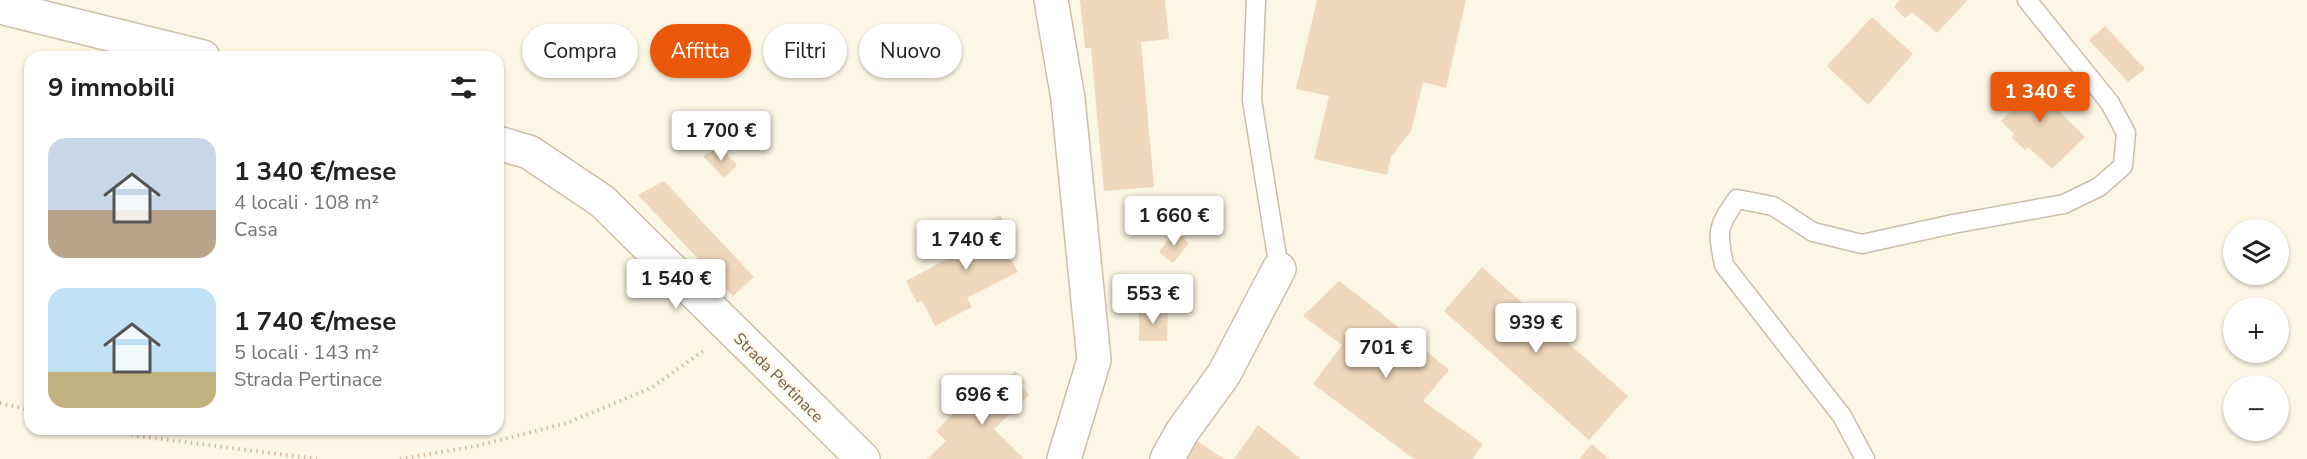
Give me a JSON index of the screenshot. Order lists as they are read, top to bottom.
{
  "streets": {
    "main road": ["Strada Pertinace"]
  },
  "page": {
    "chip": [
      "Compra",
      "Affitta",
      "Filtri",
      "Nuovo"
    ],
    "heading": "9 immobili",
    "price": [
      "1 340 €",
      "1 700 €",
      "1 660 €",
      "1 740 €",
      "1 540 €",
      "553 €",
      "939 €",
      "701 €",
      "696 €"
    ],
    "list": [
      {
        "name": "1 340 €/mese",
        "note": "4 locali · 108 m² · Casa"
      },
      {
        "name": "1 740 €/mese",
        "note": "5 locali · 143 m² · Strada Pertinace"
      }
    ],
    "map_buttons": ["+", "−"]
  }
}
